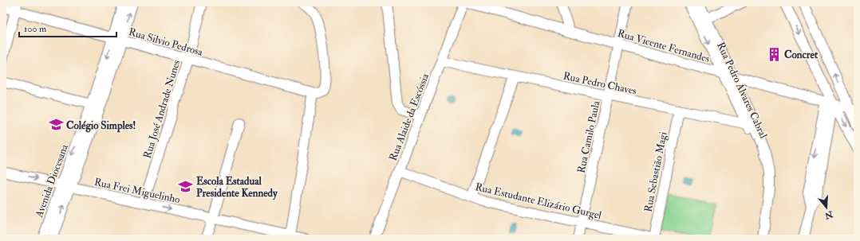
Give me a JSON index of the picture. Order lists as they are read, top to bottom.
{
  "streets": {
    "street": [
      "Rua Silvio Pedrosa",
      "Rua Vicente Fernandes",
      "Rua Pedro Chaves",
      "Rua Pedro Álvares Cabral",
      "Rua José Andrade Nunes",
      "Rua Alaide da Escóssia",
      "Rua Camilo Paula",
      "Rua Sebastião Magi",
      "Avenida Diocesana",
      "Rua Frei Miguelinho",
      "Rua Estudante Elizário Gurgel"
    ]
  },
  "crossings": [
    ["Rua Silvio Pedrosa", "Rua José Andrade Nunes"],
    ["Rua Silvio Pedrosa", "Avenida Diocesana"],
    ["Rua Vicente Fernandes", "Rua Pedro Álvares Cabral"],
    ["Rua Vicente Fernandes", "Rua Alaide da Escóssia"],
    ["Rua Vicente Fernandes", "Rua Camilo Paula"],
    ["Rua Pedro Chaves", "Rua Pedro Álvares Cabral"],
    ["Rua Pedro Chaves", "Rua Alaide da Escóssia"],
    ["Rua Pedro Chaves", "Rua Camilo Paula"],
    ["Rua Pedro Chaves", "Rua Sebastião Magi"],
    ["Rua José Andrade Nunes", "Rua Frei Miguelinho"],
    ["Rua Alaide da Escóssia", "Rua Estudante Elizário Gurgel"],
    ["Rua Camilo Paula", "Rua Estudante Elizário Gurgel"],
    ["Rua Sebastião Magi", "Rua Estudante Elizário Gurgel"],
    ["Avenida Diocesana", "Rua Frei Miguelinho"]
  ],
  "one_way": ["Rua Frei Miguelinho"],
  "places": {
    "building": ["Concret"],
    "school or university": ["Colégio Simples!", "Escola Estadual Presidente Kennedy"]
  },
  "scale_bar": "100 m",
  "north": "bottom"
}
